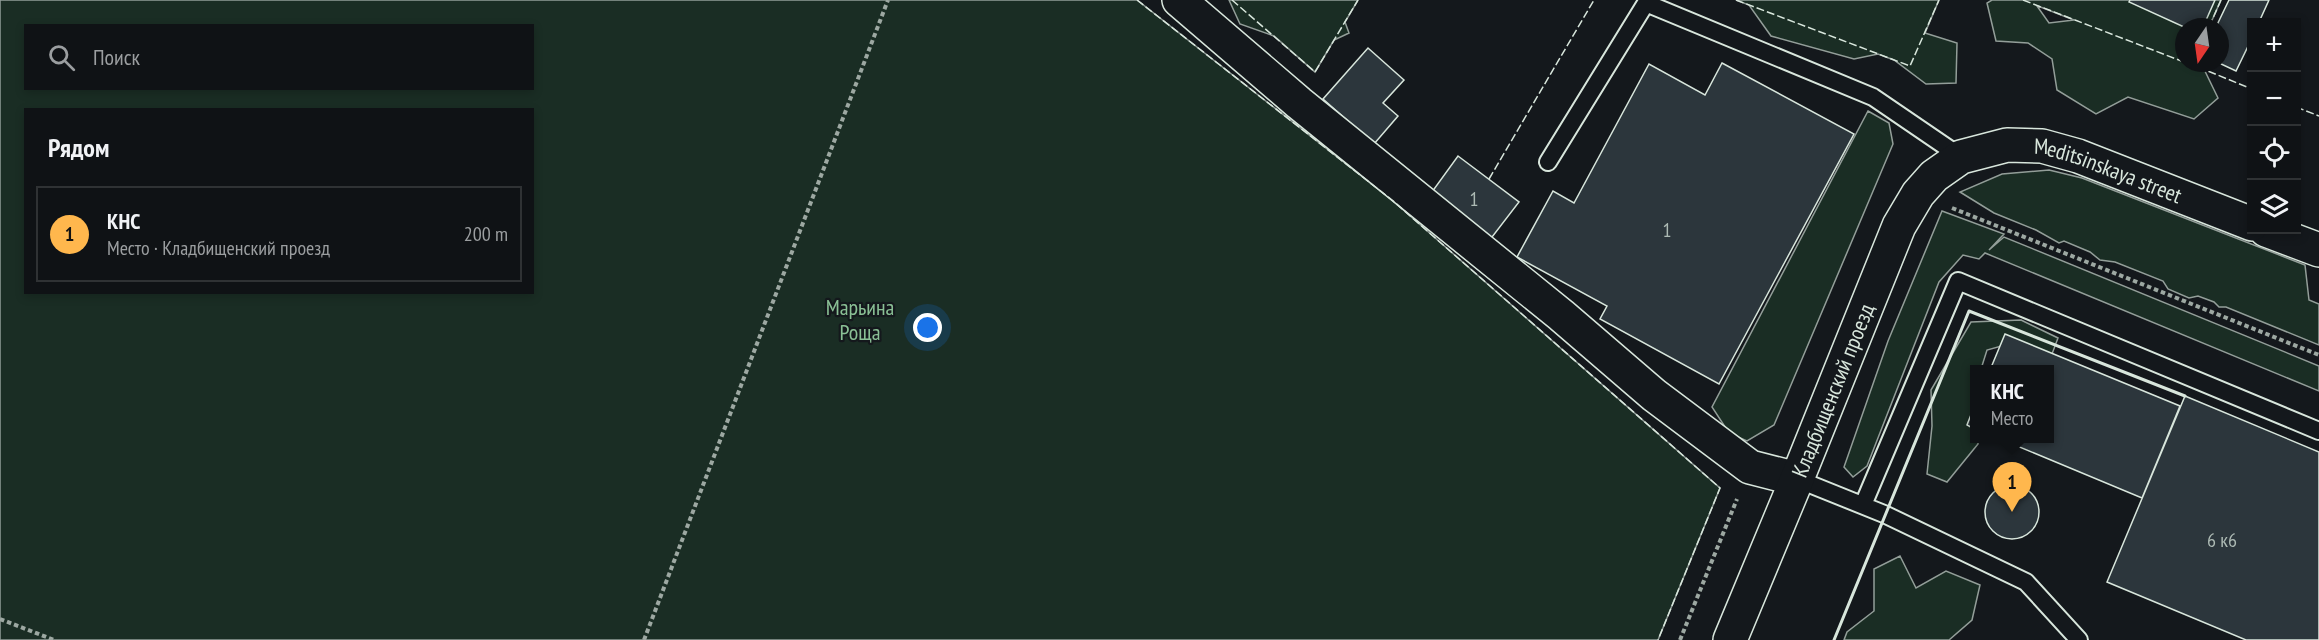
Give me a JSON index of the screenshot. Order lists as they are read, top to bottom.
{
  "streets": {
    "street": ["Meditsinskaya street", "Кладбищенский проезд"]
  },
  "crossings": [
    ["Meditsinskaya street", "Кладбищенский проезд"]
  ],
  "parks": ["Марьина Роща"],
  "house_numbers": ["1", "1", "6 к6"],
  "north": "bottom",
  "page": {
    "map_buttons": ["+", "−"],
    "search": "Поиск",
    "heading": "Рядом",
    "list": [
      {
        "mark": "1",
        "name": "КНС",
        "note": "Место · Кладбищенский проезд",
        "value": "200 m"
      }
    ],
    "popup": ["КНС", "Место"],
    "pins": "1"
  }
}
